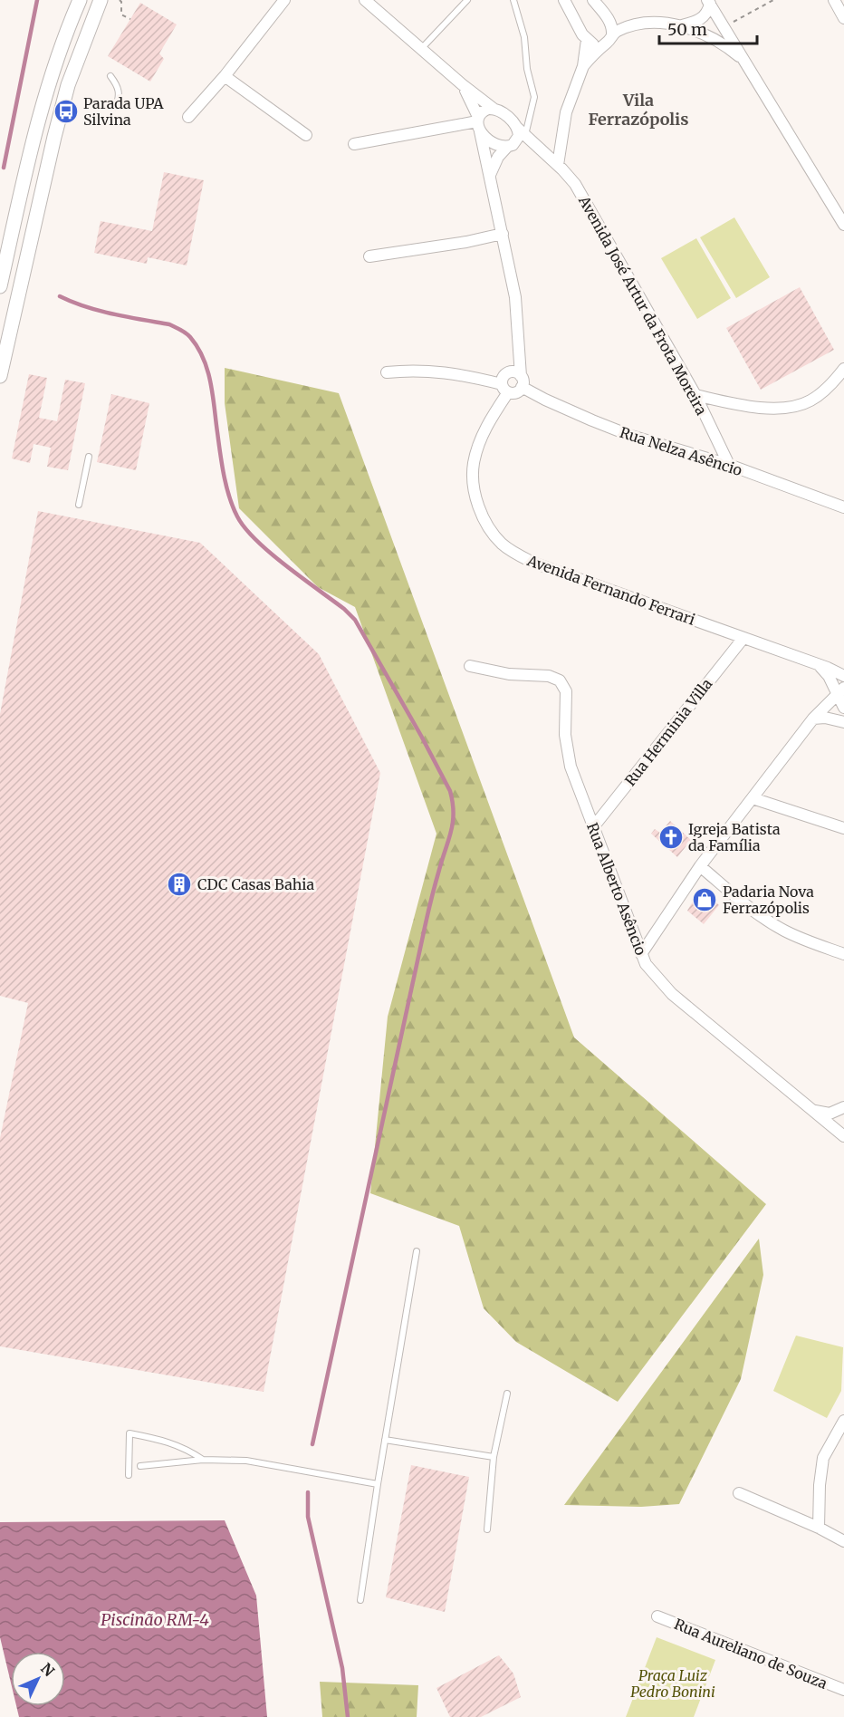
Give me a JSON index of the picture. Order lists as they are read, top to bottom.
{
  "streets": {
    "street": [
      "Avenida José Artur da Frota Moreira",
      "Rua Nelza Asêncio",
      "Avenida Fernando Ferrari",
      "Rua Herminia Villa",
      "Rua Alberto Asêncio",
      "Rua Aureliano de Souza"
    ]
  },
  "crossings": [
    ["Avenida José Artur da Frota Moreira", "Rua Nelza Asêncio"],
    ["Rua Nelza Asêncio", "Avenida Fernando Ferrari"],
    ["Avenida Fernando Ferrari", "Rua Herminia Villa"],
    ["Rua Herminia Villa", "Rua Alberto Asêncio"]
  ],
  "districts": ["Vila Ferrazópolis"],
  "water": ["Piscinão RM-4"],
  "parks": ["Praça Luiz Pedro Bonini"],
  "places": {
    "bus stop": ["Parada UPA Silvina"],
    "church": ["Igreja Batista da Família"],
    "building": ["CDC Casas Bahia"],
    "shop": ["Padaria Nova Ferrazópolis"]
  },
  "scale_bar": "50 m",
  "north": "top right"
}
